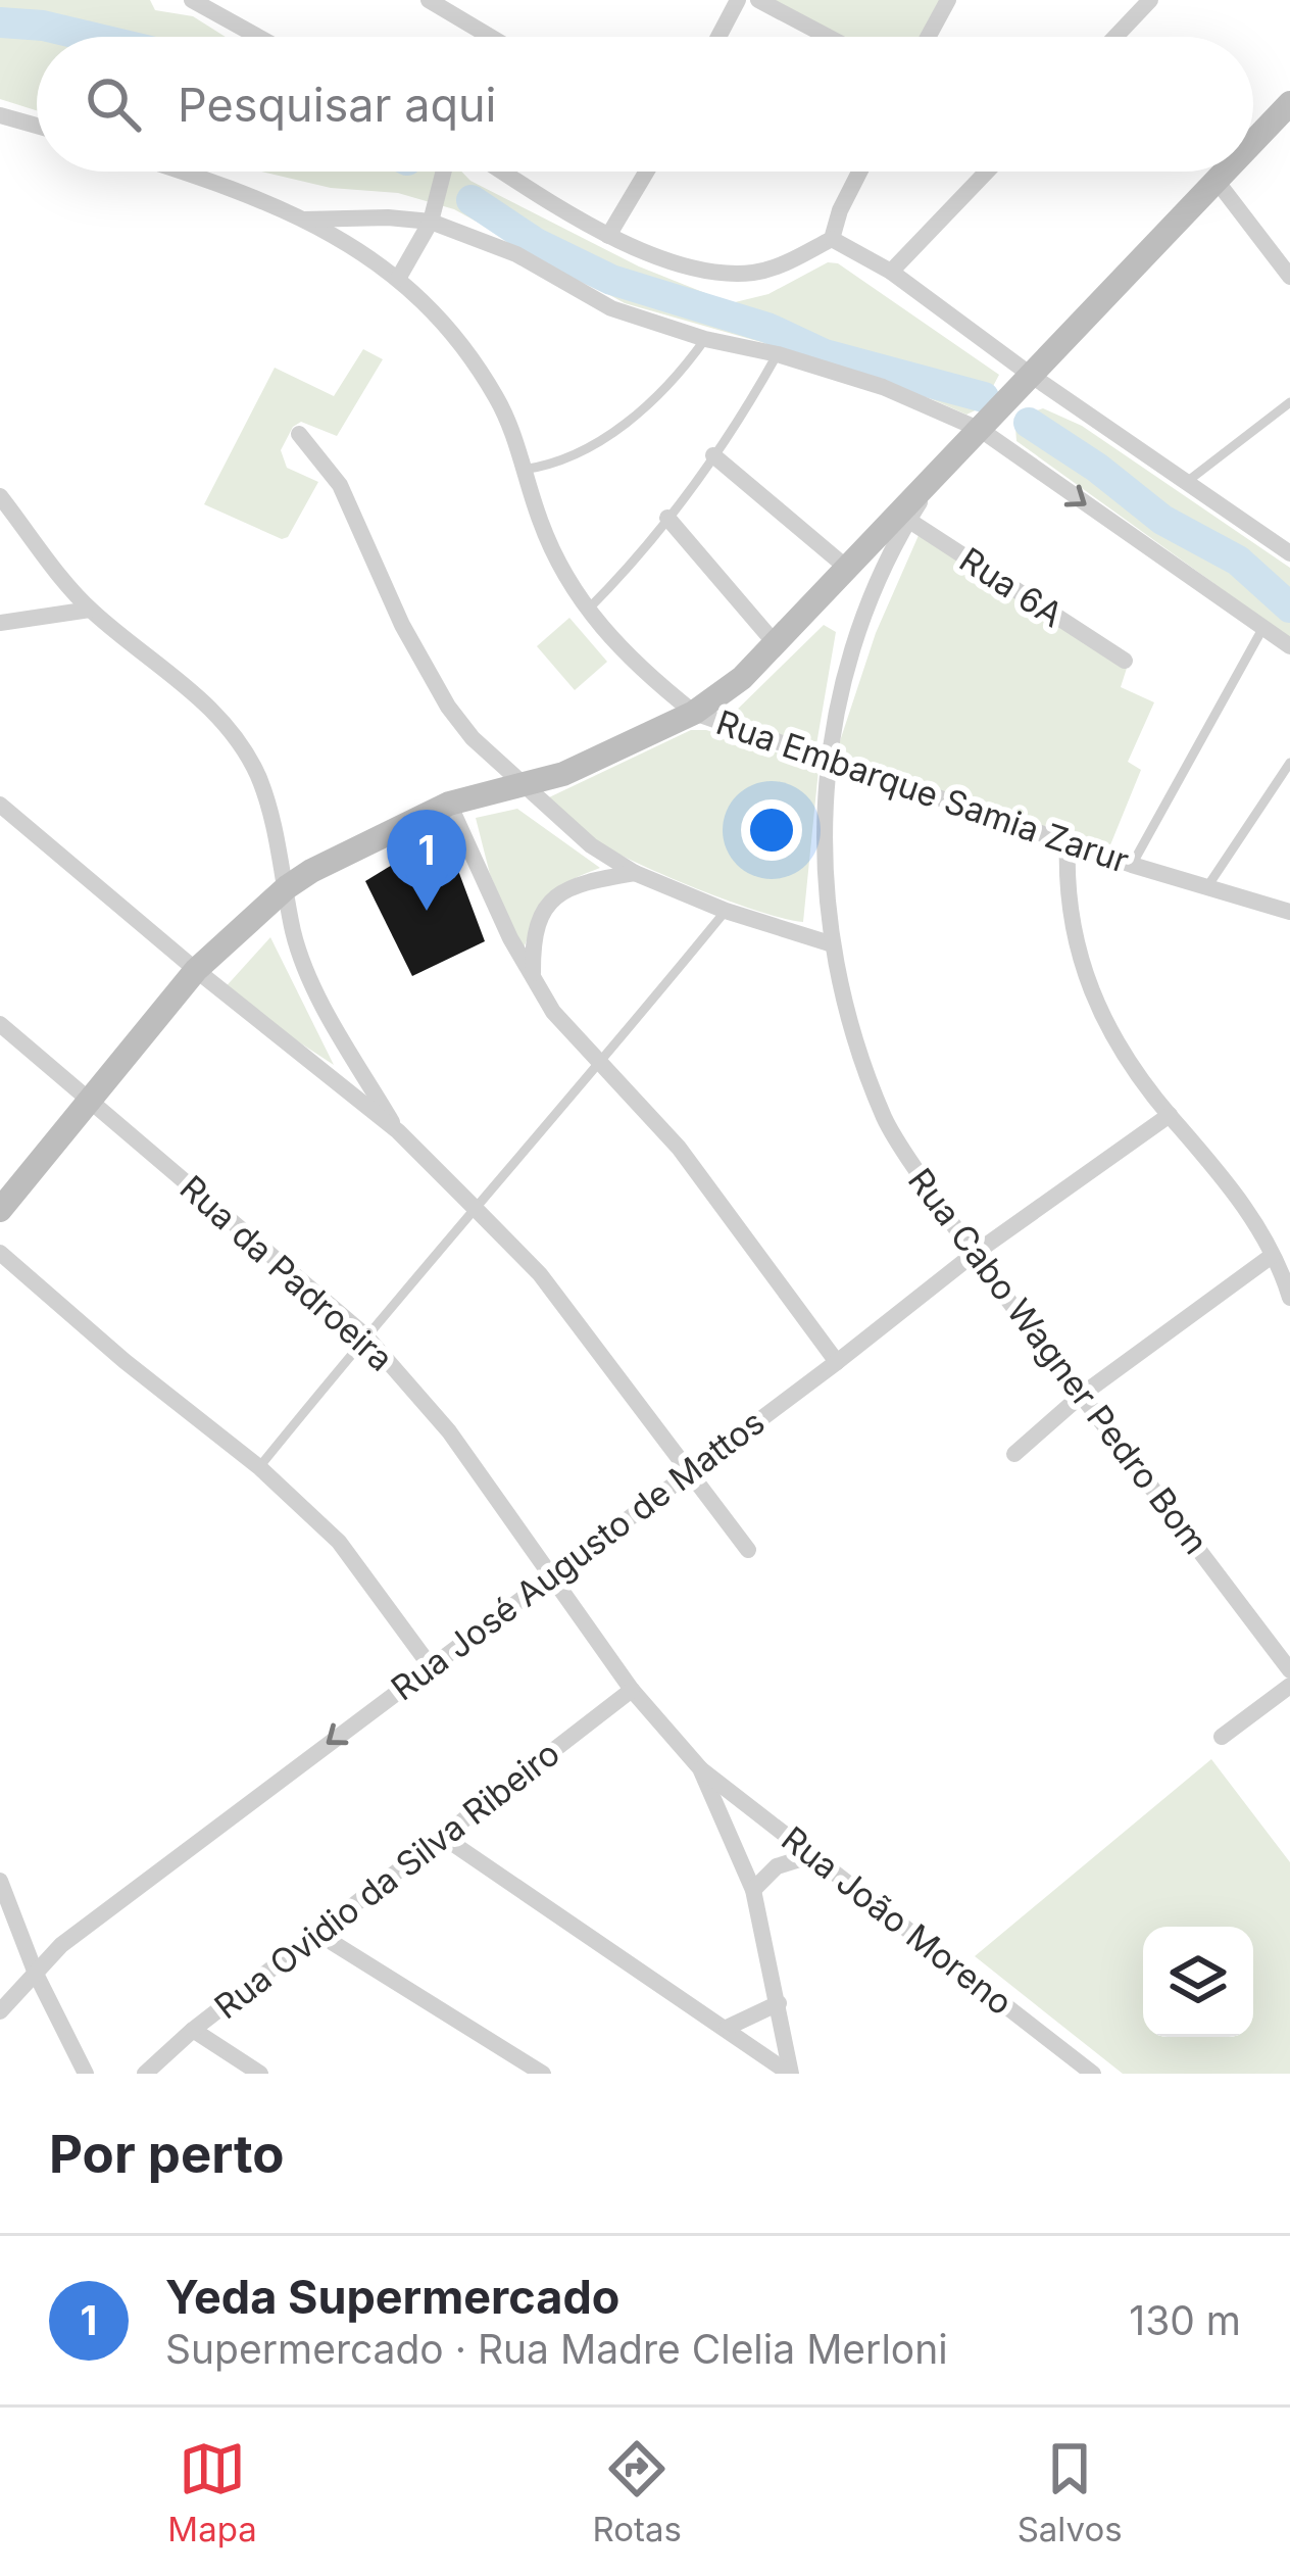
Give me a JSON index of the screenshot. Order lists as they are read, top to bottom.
{
  "streets": {
    "street": [
      "Rua 6A",
      "Rua Embarque Samia Zarur",
      "Rua da Padroeira",
      "Rua Cabo Wagner Pedro Bom",
      "Rua José Augusto de Mattos",
      "Rua Ovidio da Silva Ribeiro",
      "Rua João Moreno"
    ]
  },
  "crossings": [
    ["Rua 6A", "Rua Cabo Wagner Pedro Bom"],
    ["Rua Embarque Samia Zarur", "Rua Cabo Wagner Pedro Bom"],
    ["Rua da Padroeira", "Rua José Augusto de Mattos"],
    ["Rua da Padroeira", "Rua Ovidio da Silva Ribeiro"],
    ["Rua da Padroeira", "Rua João Moreno"],
    ["Rua Cabo Wagner Pedro Bom", "Rua José Augusto de Mattos"]
  ],
  "page": {
    "search": "Pesquisar aqui",
    "pins": "1",
    "heading": "Por perto",
    "list": [
      {
        "mark": "1",
        "name": "Yeda Supermercado",
        "note": "Supermercado · Rua Madre Clelia Merloni",
        "value": "130 m"
      }
    ],
    "nav": ["Mapa", "Rotas", "Salvos"]
  }
}
